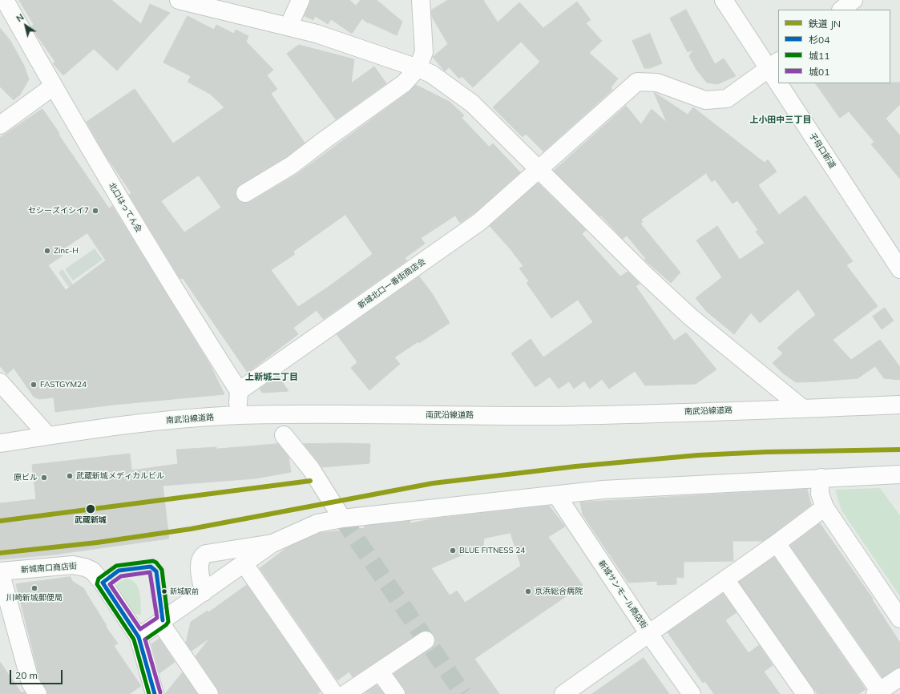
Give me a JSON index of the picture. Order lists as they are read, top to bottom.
{
  "streets": {
    "street": [
      "子母口新道",
      "北口はってん会",
      "新城北口一番街商店会",
      "南武沿線道路",
      "新城南口商店街",
      "新城サンモール商店街"
    ]
  },
  "crossings": [
    ["子母口新道", "新城北口一番街商店会"],
    ["北口はってん会", "新城北口一番街商店会"]
  ],
  "districts": ["上小田中三丁目", "上新城二丁目"],
  "places": [
    "セシーズイシイ7",
    "Zinc-H",
    "FASTGYM24",
    "武蔵新城メディカルビル",
    "原ビル",
    "武蔵新城",
    "BLUE FITNESS 24",
    "川崎新城郵便局",
    "新城駅前",
    "京浜総合病院"
  ],
  "lines": [
    "rail line JN",
    "transit line 城11",
    "transit line 杉04",
    "transit line 城01"
  ],
  "legend": [
    "鉄道 JN",
    "杉04",
    "城11",
    "城01"
  ],
  "scale_bar": "20 m",
  "north": "top left"
}
